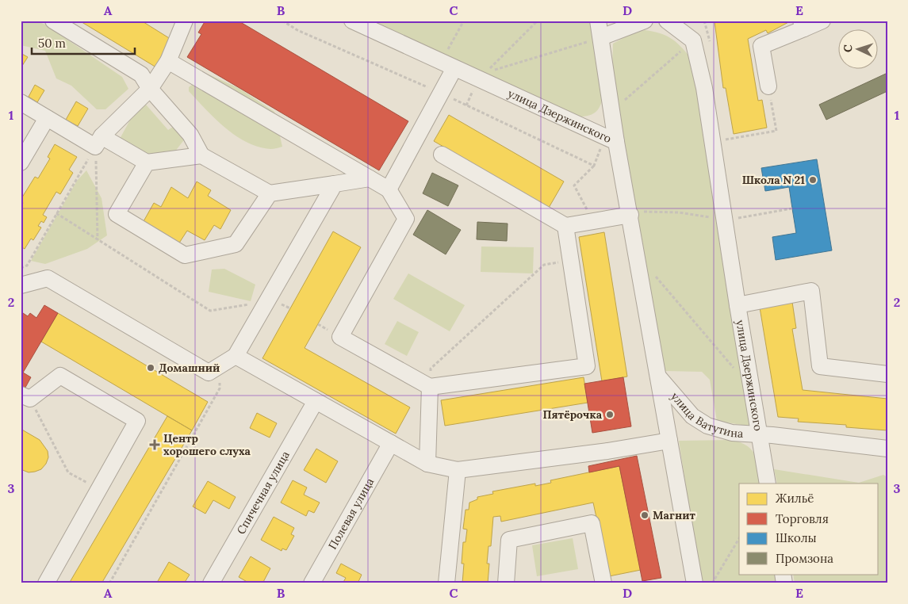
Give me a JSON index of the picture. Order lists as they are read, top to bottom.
{
  "streets": {
    "street": [
      "улица Дзержинского",
      "улица Ватутина",
      "Спичечная улица",
      "Полевая улица"
    ]
  },
  "crossings": [
    ["улица Дзержинского", "улица Ватутина"]
  ],
  "places": {
    "other": [
      "Школа N 21",
      "Домашний",
      "Пятёрочка",
      "Магнит"
    ],
    "health": ["Центр хорошего слуха"]
  },
  "legend": [
    "Жильё",
    "Торговля",
    "Школы",
    "Промзона"
  ],
  "scale_bar": "50 m",
  "north": "left",
  "grid": {
    "columns": [
      "A",
      "B",
      "C",
      "D",
      "E"
    ],
    "rows": ["1", "2", "3"]
  }
}
